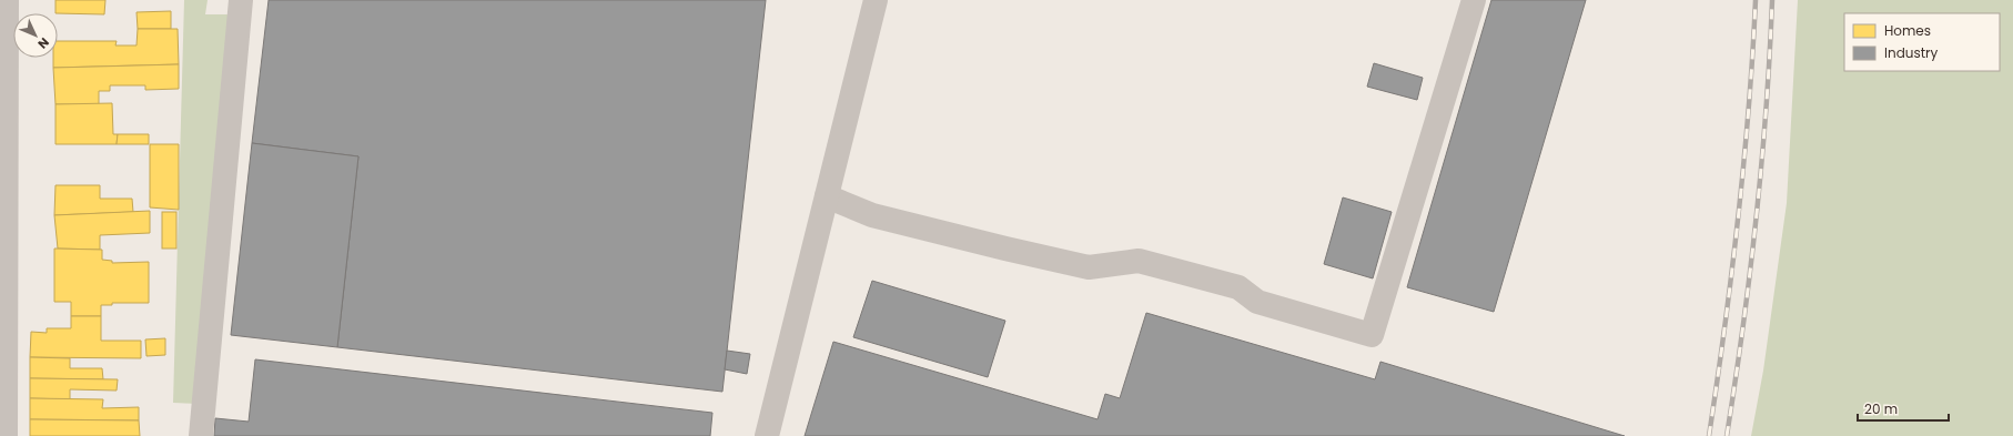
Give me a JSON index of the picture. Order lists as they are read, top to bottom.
{
  "legend": ["Homes", "Industry"],
  "scale_bar": "20 m",
  "north": "bottom right"
}
